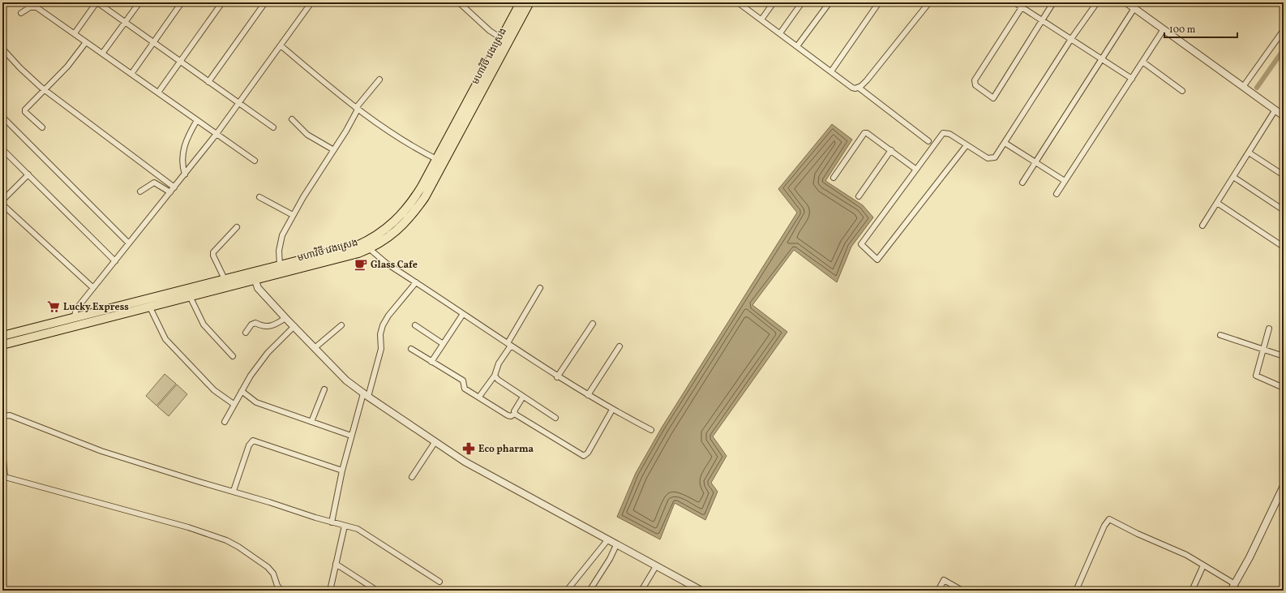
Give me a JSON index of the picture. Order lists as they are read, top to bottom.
{
  "streets": {
    "main road": ["មហាវិថី វេងស្រេង"]
  },
  "places": {
    "cafe": ["Glass Cafe"],
    "supermarket": ["Lucky Express"],
    "pharmacy": ["Eco pharma"]
  },
  "scale_bar": "100 m"
}
